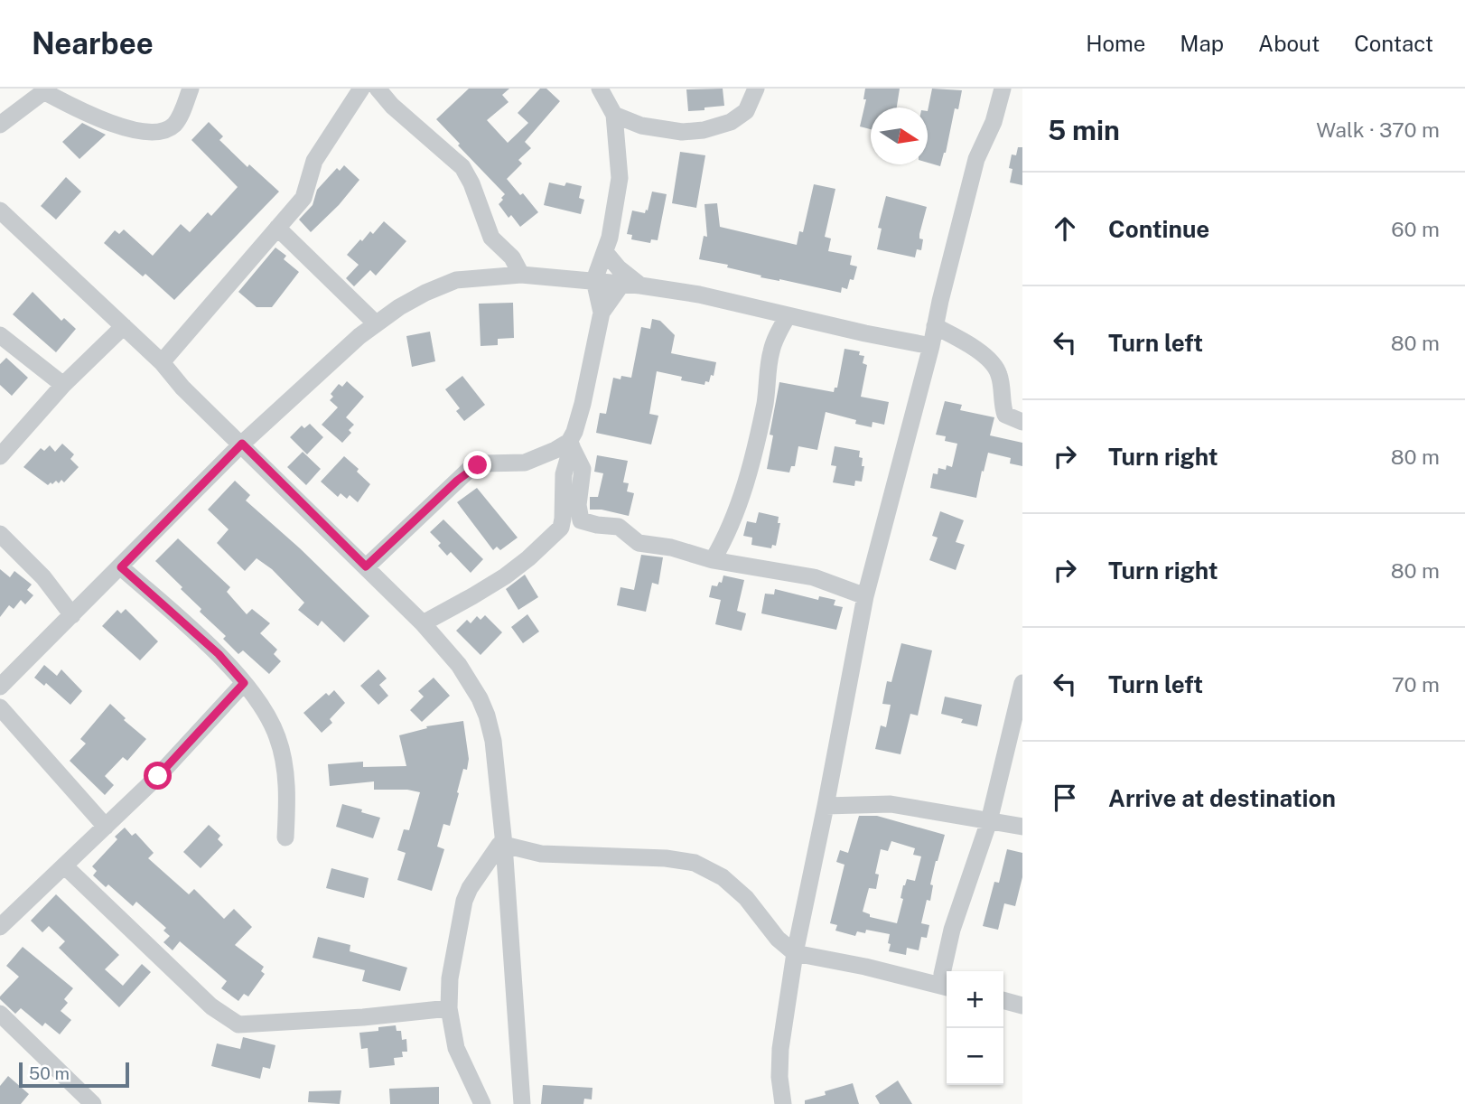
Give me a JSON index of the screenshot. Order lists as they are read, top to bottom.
{
  "scale_bar": "50 m",
  "north": "right",
  "page": {
    "header": "Nearbee",
    "nav": [
      "Home",
      "Map",
      "About",
      "Contact"
    ],
    "heading": ["5 min", "Walk · 370 m"],
    "list": [
      ["Continue", "60 m"],
      ["Turn left", "80 m"],
      ["Turn right", "80 m"],
      ["Turn right", "80 m"],
      ["Turn left", "70 m"],
      "Arrive at destination"
    ],
    "map_buttons": ["+", "−"],
    "scale": "50 m"
  }
}
